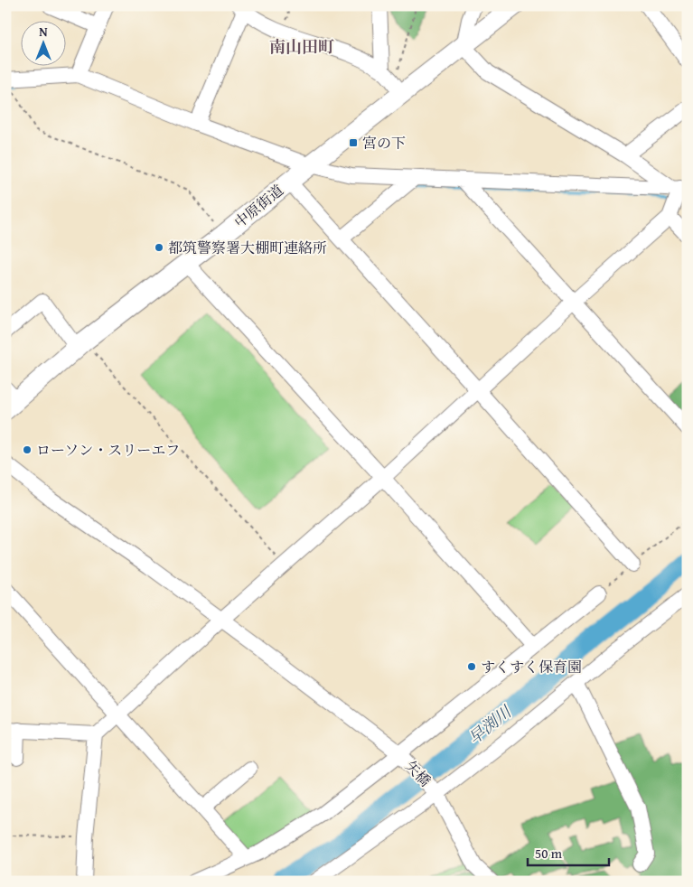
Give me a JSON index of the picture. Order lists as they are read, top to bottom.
{
  "streets": {
    "main road": ["中原街道"],
    "street": ["矢橋"]
  },
  "districts": ["南山田町"],
  "water": ["早渕川"],
  "places": {
    "transit": ["宮の下"],
    "other": ["都筑警察署大棚町連絡所", "ローソン・スリーエフ", "すくすく保育園"]
  },
  "scale_bar": "50 m",
  "north": "top"
}
